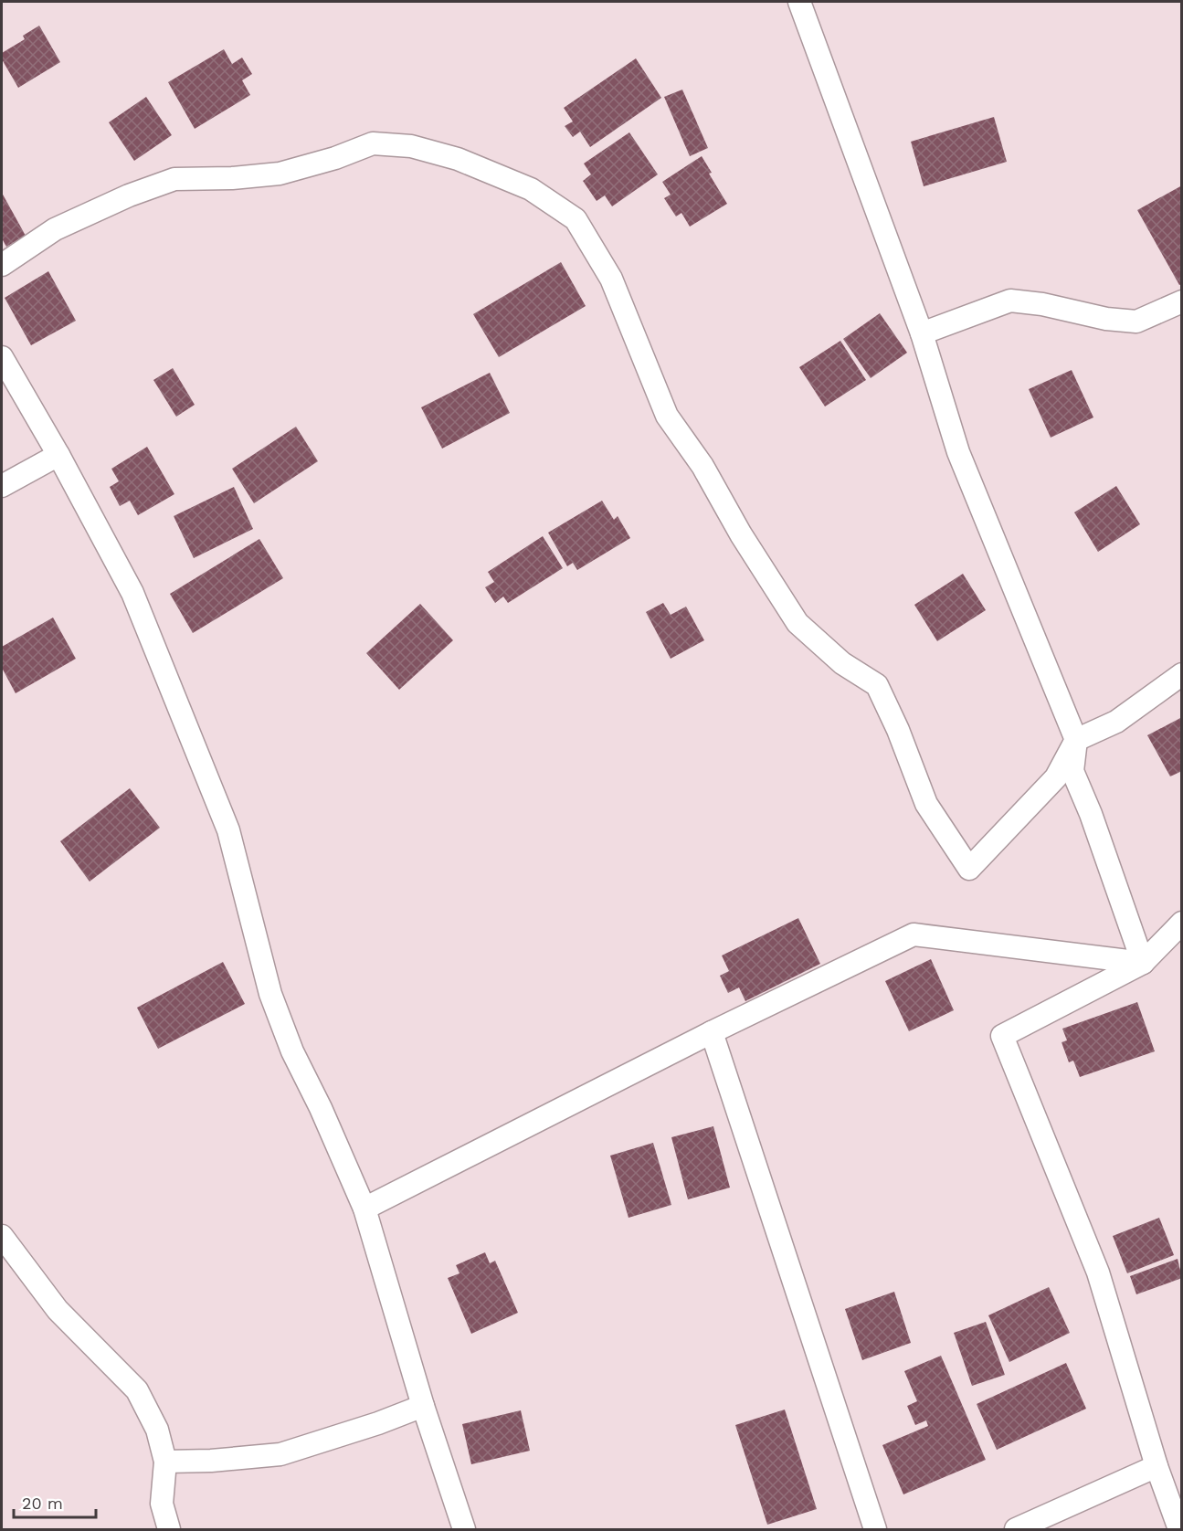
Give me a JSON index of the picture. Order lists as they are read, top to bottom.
{
  "scale_bar": "20 m"
}
